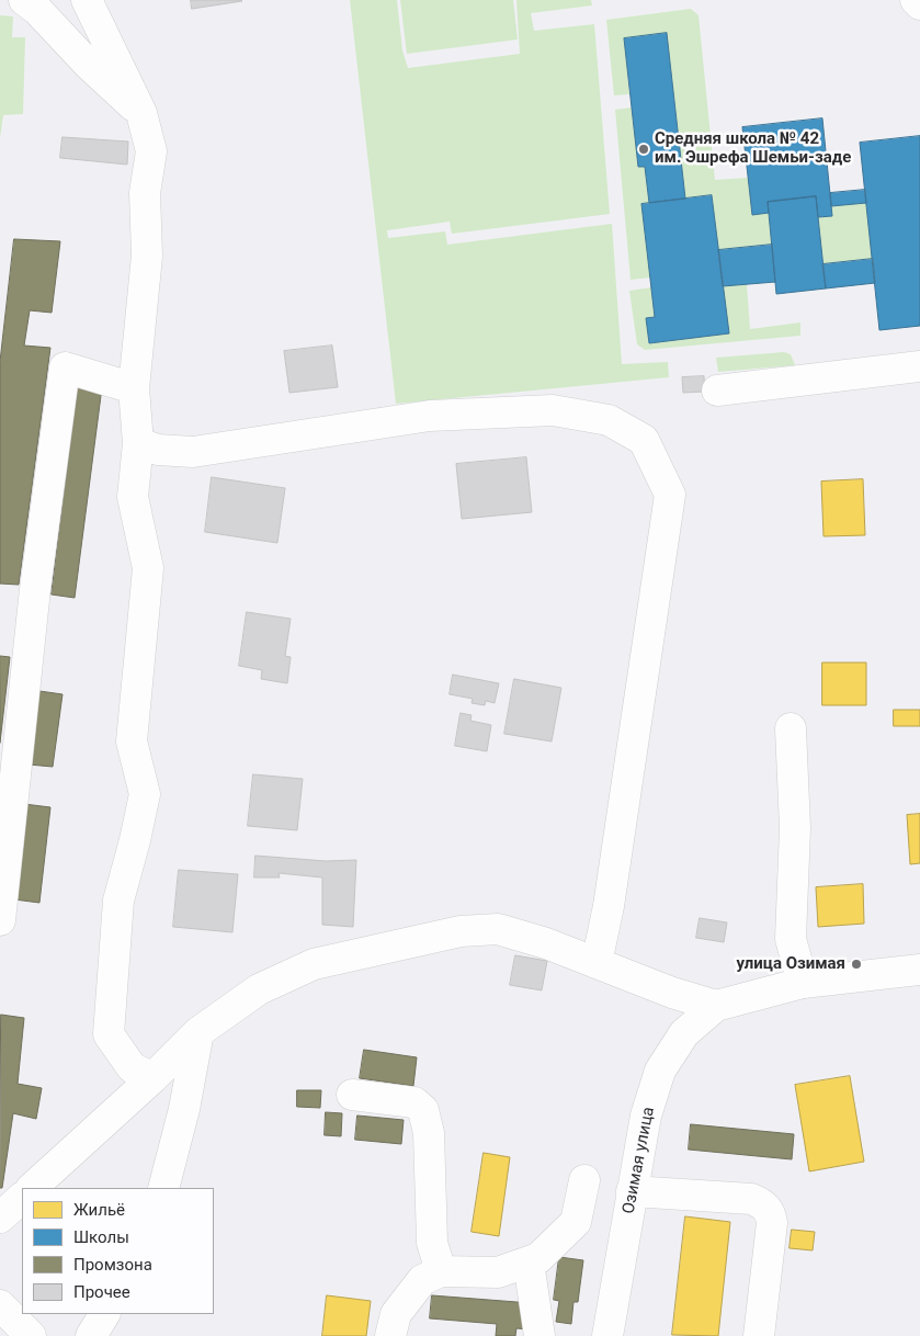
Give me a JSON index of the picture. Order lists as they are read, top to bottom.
{
  "streets": {
    "street": ["Озимая улица"]
  },
  "places": ["Средняя школа № 42 им. Эшрефа Шемьи-заде", "улица Озимая"],
  "legend": [
    "Жильё",
    "Школы",
    "Промзона",
    "Прочее"
  ]
}
